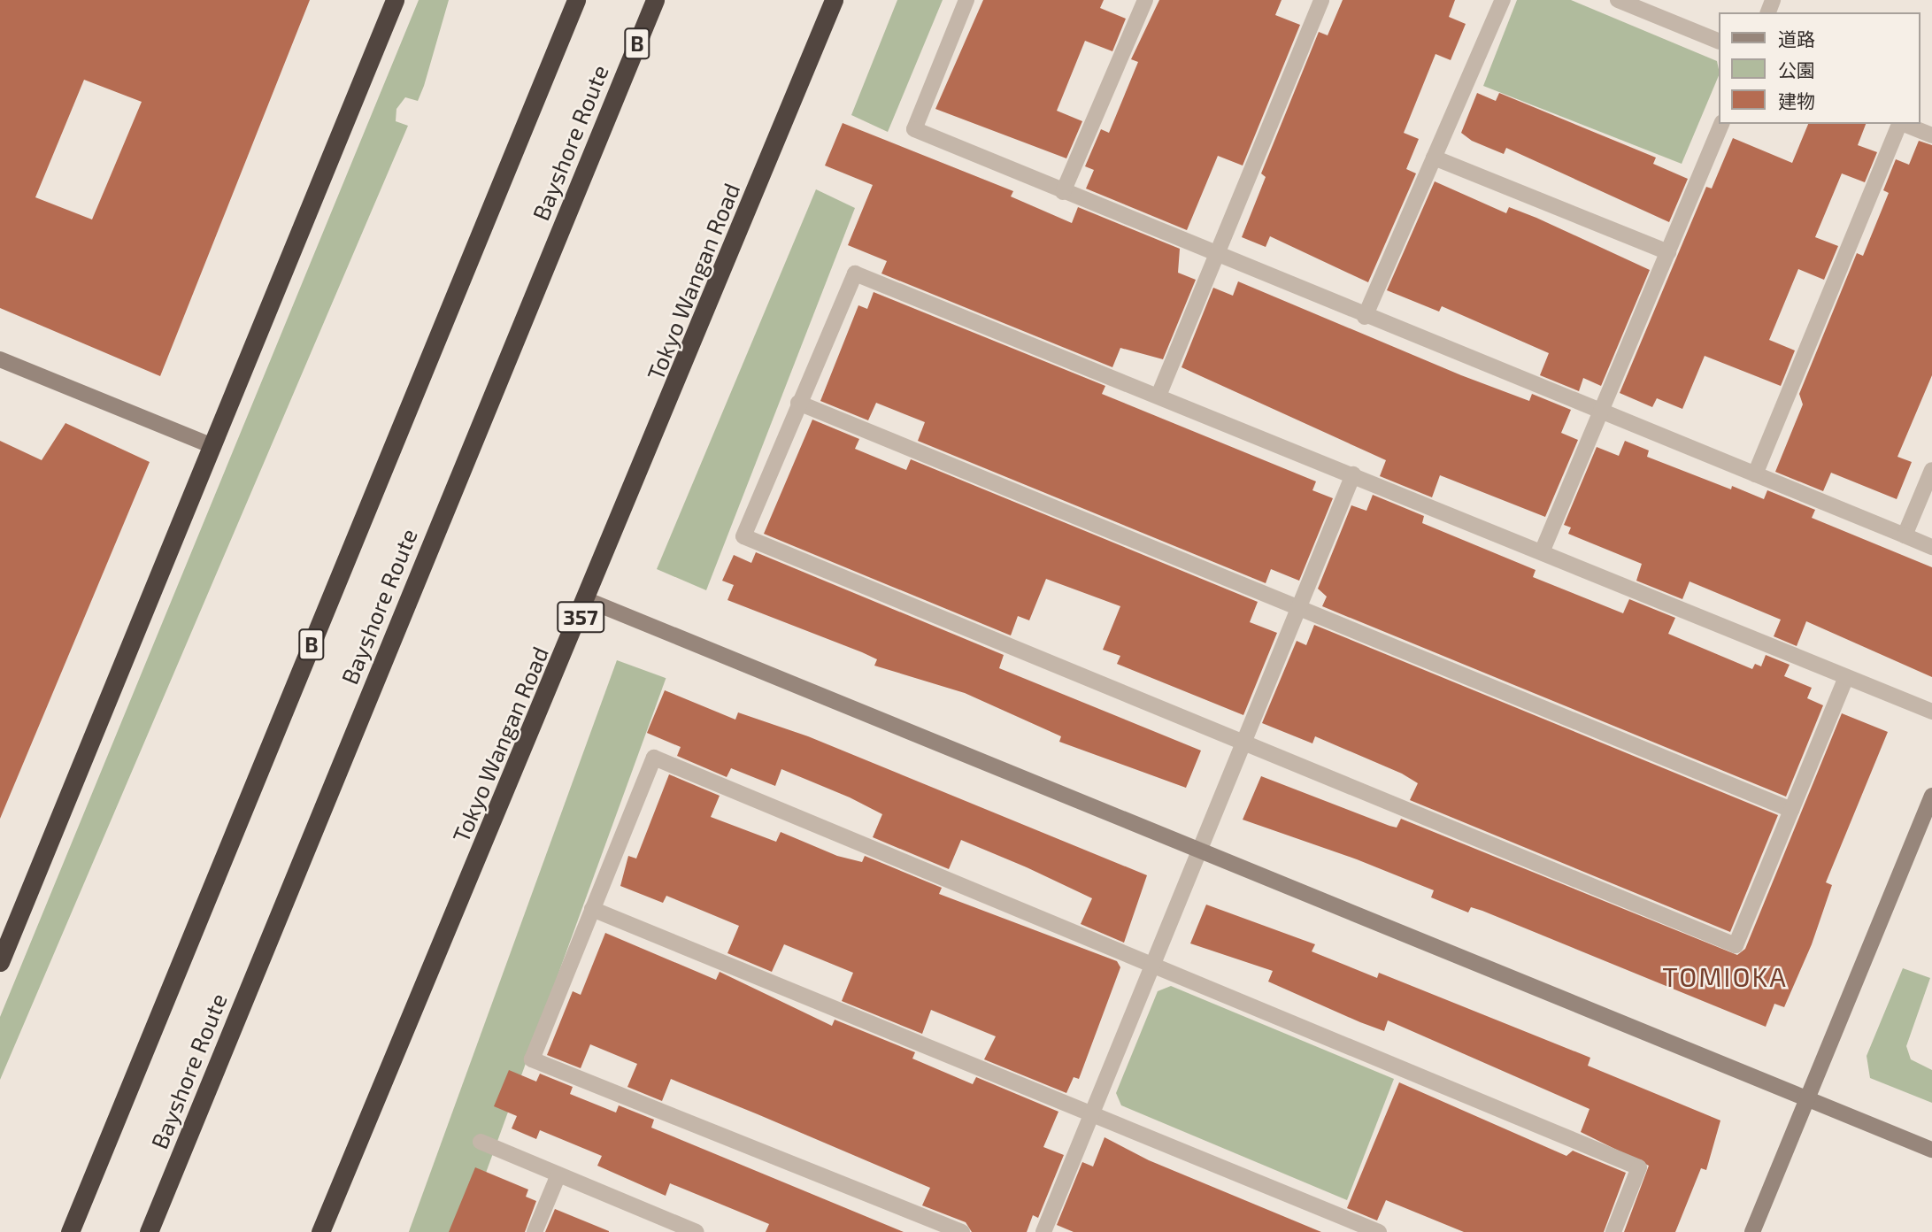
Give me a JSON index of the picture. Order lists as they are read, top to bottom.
{
  "streets": {
    "highway": [
      "B",
      "Bayshore Route",
      "Tokyo Wangan Road",
      "357"
    ]
  },
  "districts": ["TOMIOKA"],
  "legend": ["道路", "公園", "建物"]
}
